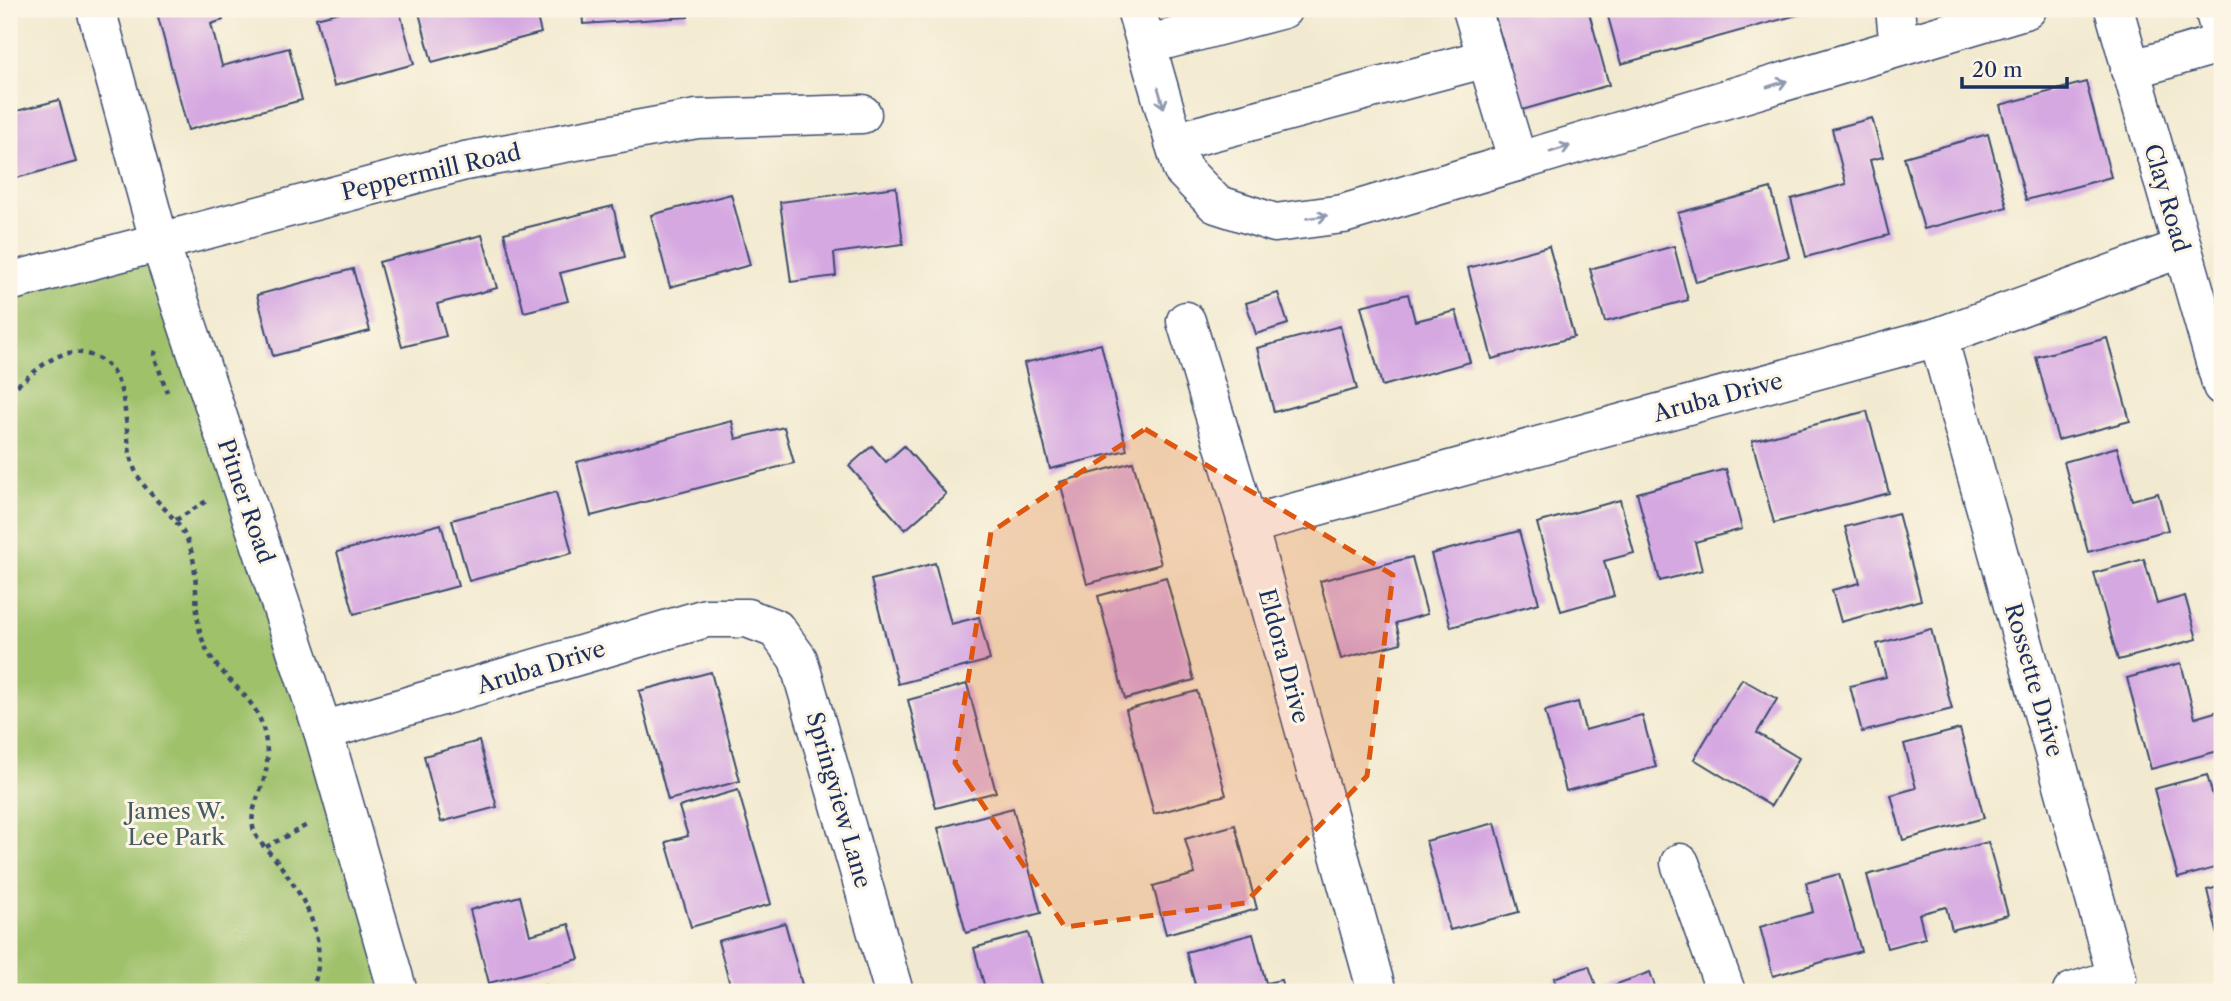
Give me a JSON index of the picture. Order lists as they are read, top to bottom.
{
  "streets": {
    "street": [
      "Peppermill Road",
      "Clay Road",
      "Aruba Drive",
      "Pitner Road",
      "Eldora Drive",
      "Rossette Drive",
      "Springview Lane"
    ]
  },
  "crossings": [
    ["Peppermill Road", "Pitner Road"],
    ["Clay Road", "Aruba Drive"],
    ["Aruba Drive", "Pitner Road"],
    ["Aruba Drive", "Eldora Drive"],
    ["Aruba Drive", "Rossette Drive"],
    ["Aruba Drive", "Springview Lane"]
  ],
  "parks": ["James W. Lee Park"],
  "scale_bar": "20 m"
}
